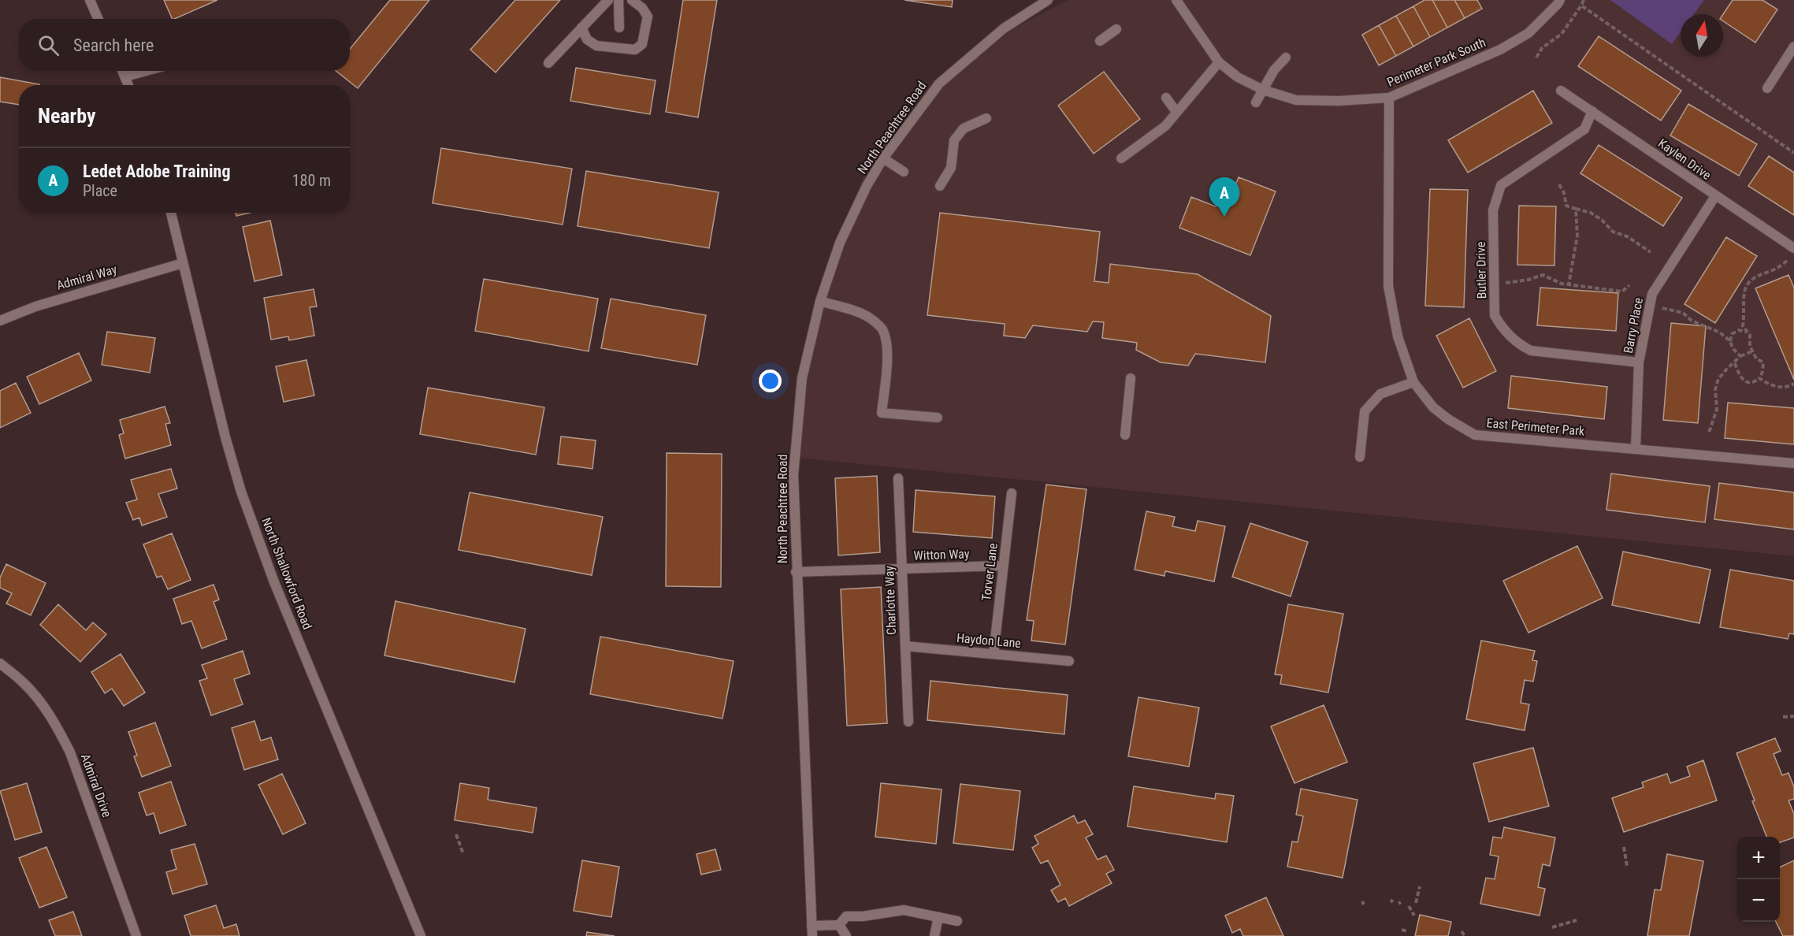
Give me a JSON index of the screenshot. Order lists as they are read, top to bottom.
{
  "streets": {
    "street": [
      "Perimeter Park South",
      "North Peachtree Road",
      "Kaylen Drive",
      "Butler Drive",
      "Admiral Way",
      "Barry Place",
      "East Perimeter Park",
      "Witton Way",
      "Torver Lane",
      "North Shallowford Road",
      "Charlotte Way",
      "Haydon Lane",
      "Admiral Drive"
    ]
  },
  "crossings": [
    ["Perimeter Park South", "East Perimeter Park"],
    ["North Peachtree Road", "Witton Way"],
    ["Kaylen Drive", "Butler Drive"],
    ["Kaylen Drive", "Barry Place"],
    ["Butler Drive", "Barry Place"],
    ["Admiral Way", "North Shallowford Road"],
    ["Barry Place", "East Perimeter Park"],
    ["Witton Way", "Torver Lane"],
    ["Witton Way", "Charlotte Way"],
    ["Torver Lane", "Haydon Lane"],
    ["Charlotte Way", "Haydon Lane"]
  ],
  "north": "top",
  "page": {
    "search": "Search here",
    "heading": "Nearby",
    "list": [
      {
        "mark": "A",
        "name": "Ledet Adobe Training",
        "note": "Place",
        "value": "180 m"
      }
    ],
    "pins": "A",
    "map_buttons": ["+", "−"]
  }
}
